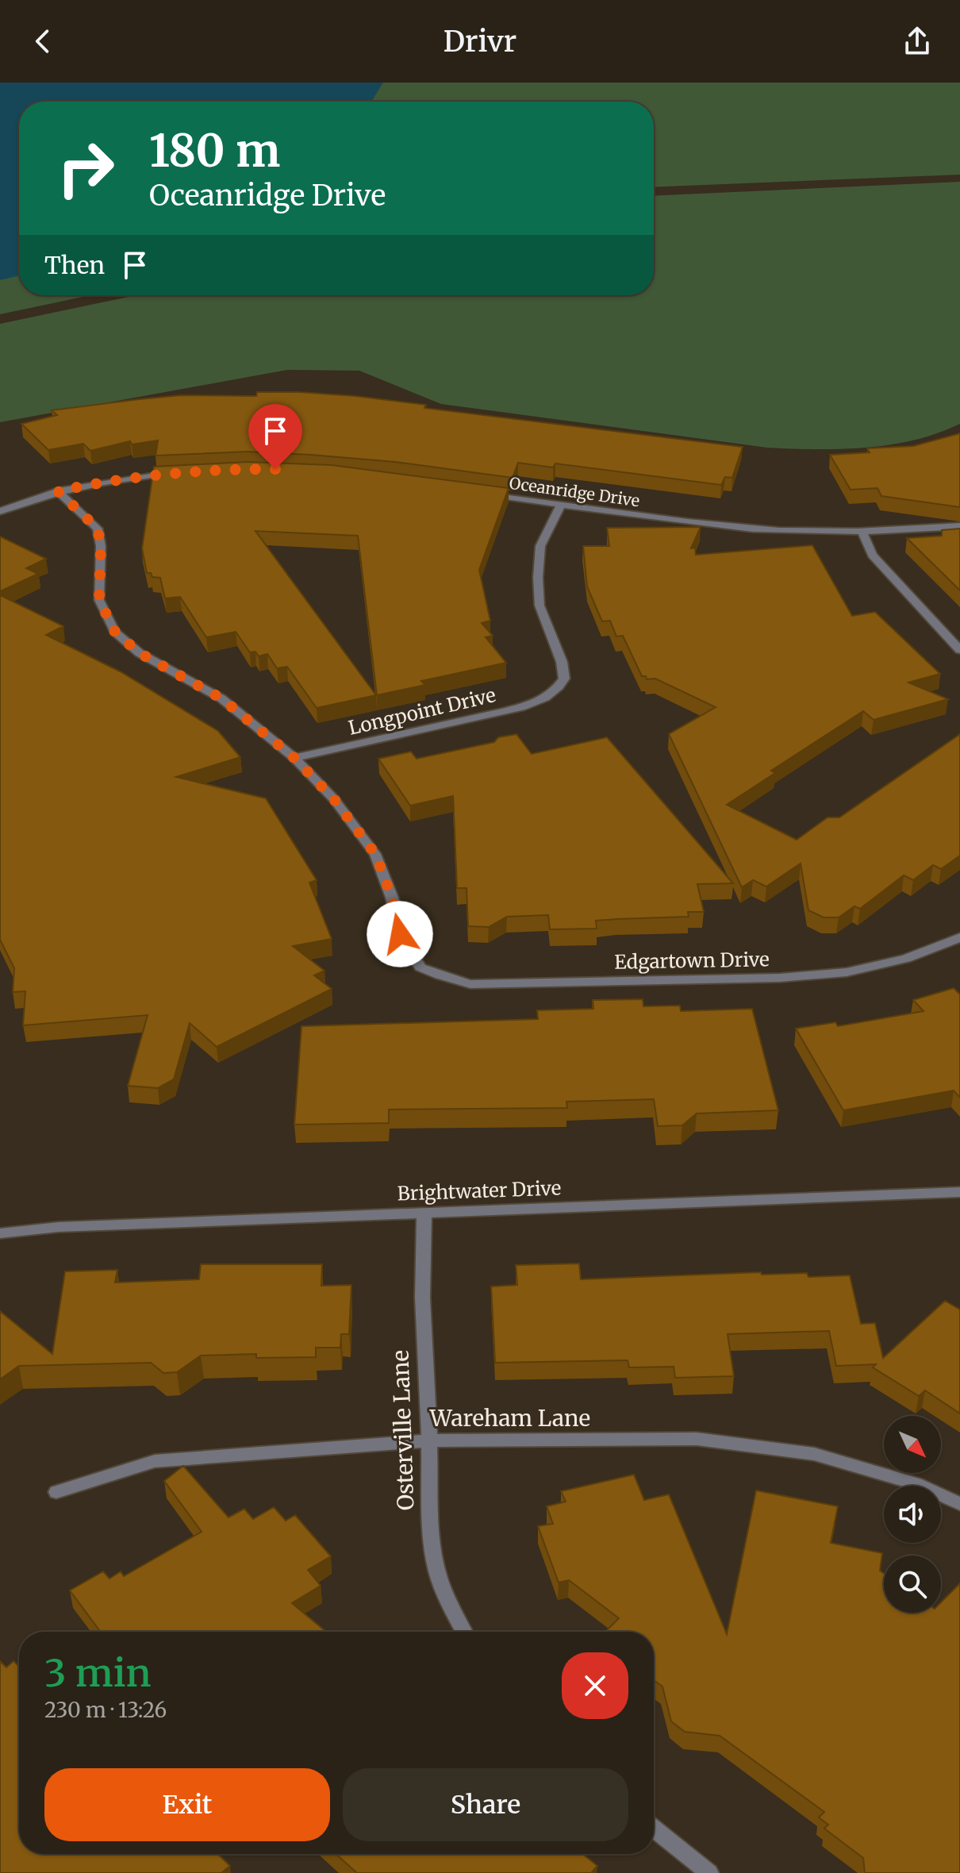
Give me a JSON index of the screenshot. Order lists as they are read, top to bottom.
{
  "streets": {
    "street": [
      "Oceanridge Drive",
      "Longpoint Drive",
      "Edgartown Drive",
      "Brightwater Drive",
      "Wareham Lane",
      "Osterville Lane"
    ]
  },
  "crossings": [
    ["Oceanridge Drive", "Longpoint Drive"],
    ["Longpoint Drive", "Edgartown Drive"],
    ["Brightwater Drive", "Osterville Lane"],
    ["Wareham Lane", "Osterville Lane"]
  ],
  "north": "bottom right",
  "page": {
    "header": "Drivr",
    "turn": ["180 m", "Oceanridge Drive"],
    "then": "Then",
    "heading": ["3 min", "230 m · 13:26"],
    "buttons": ["Exit", "Share"]
  }
}
